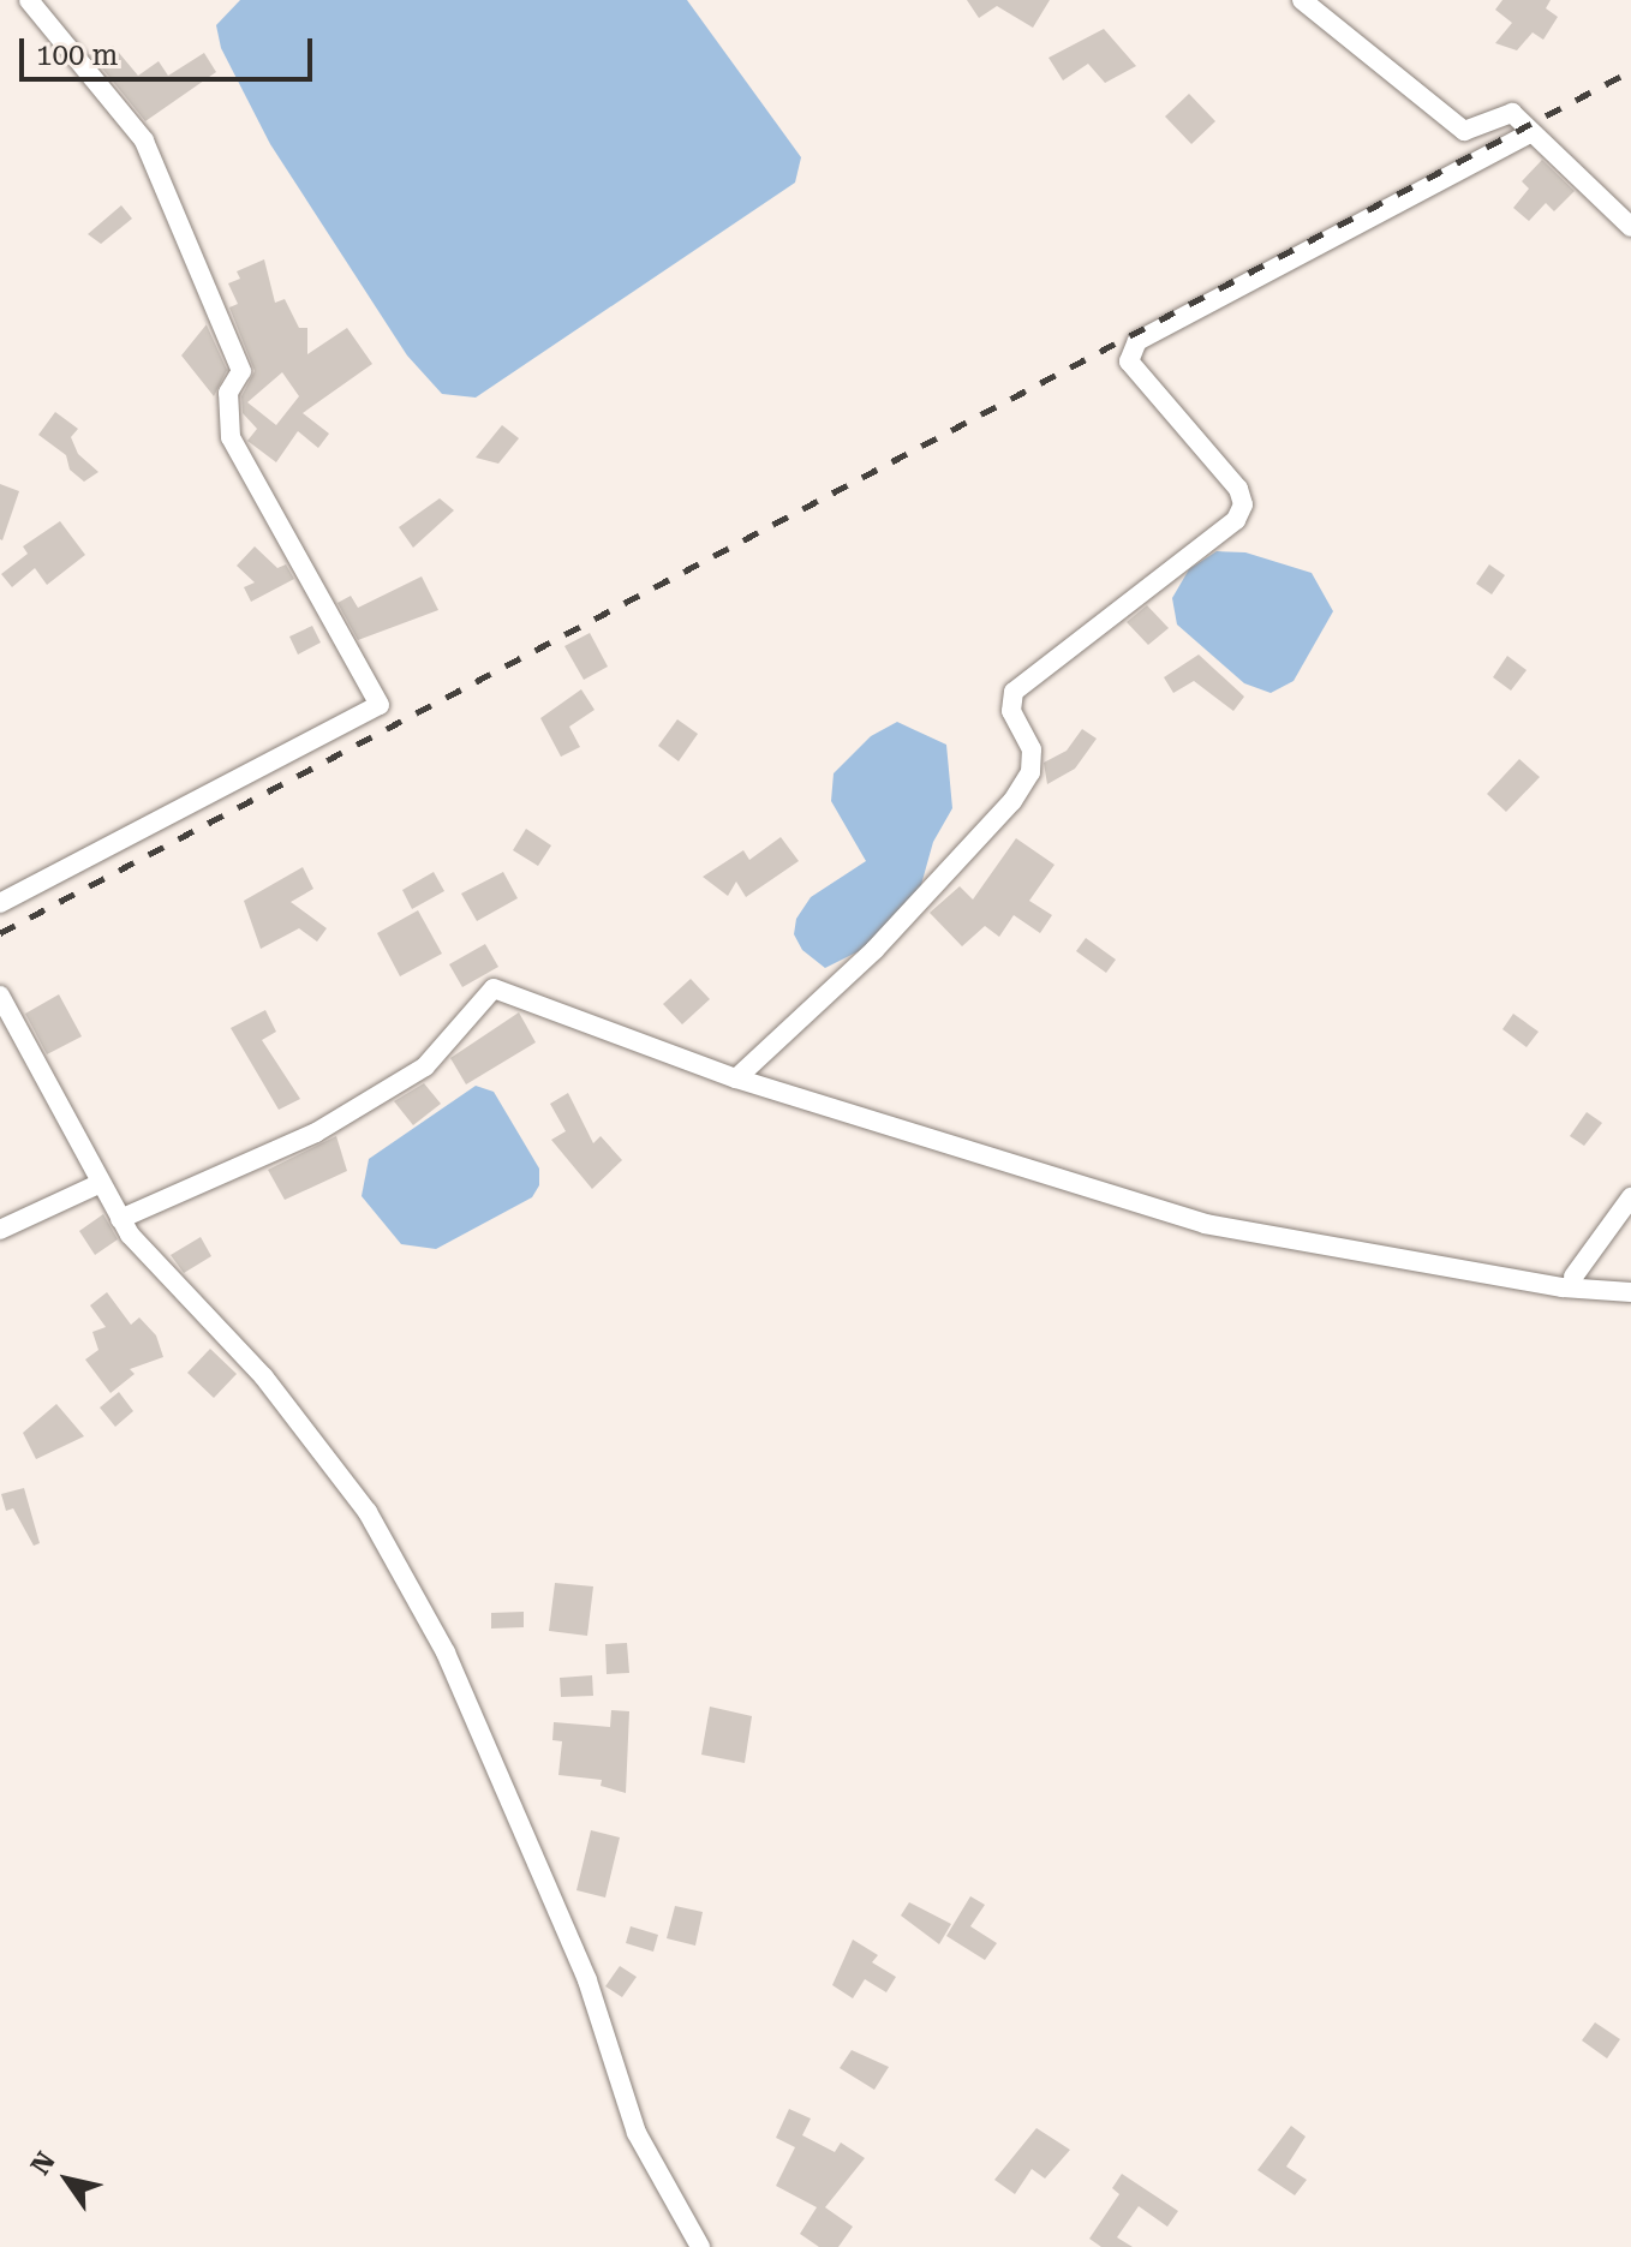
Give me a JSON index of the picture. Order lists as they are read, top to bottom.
{
  "scale_bar": "100 m",
  "north": "top left"
}
